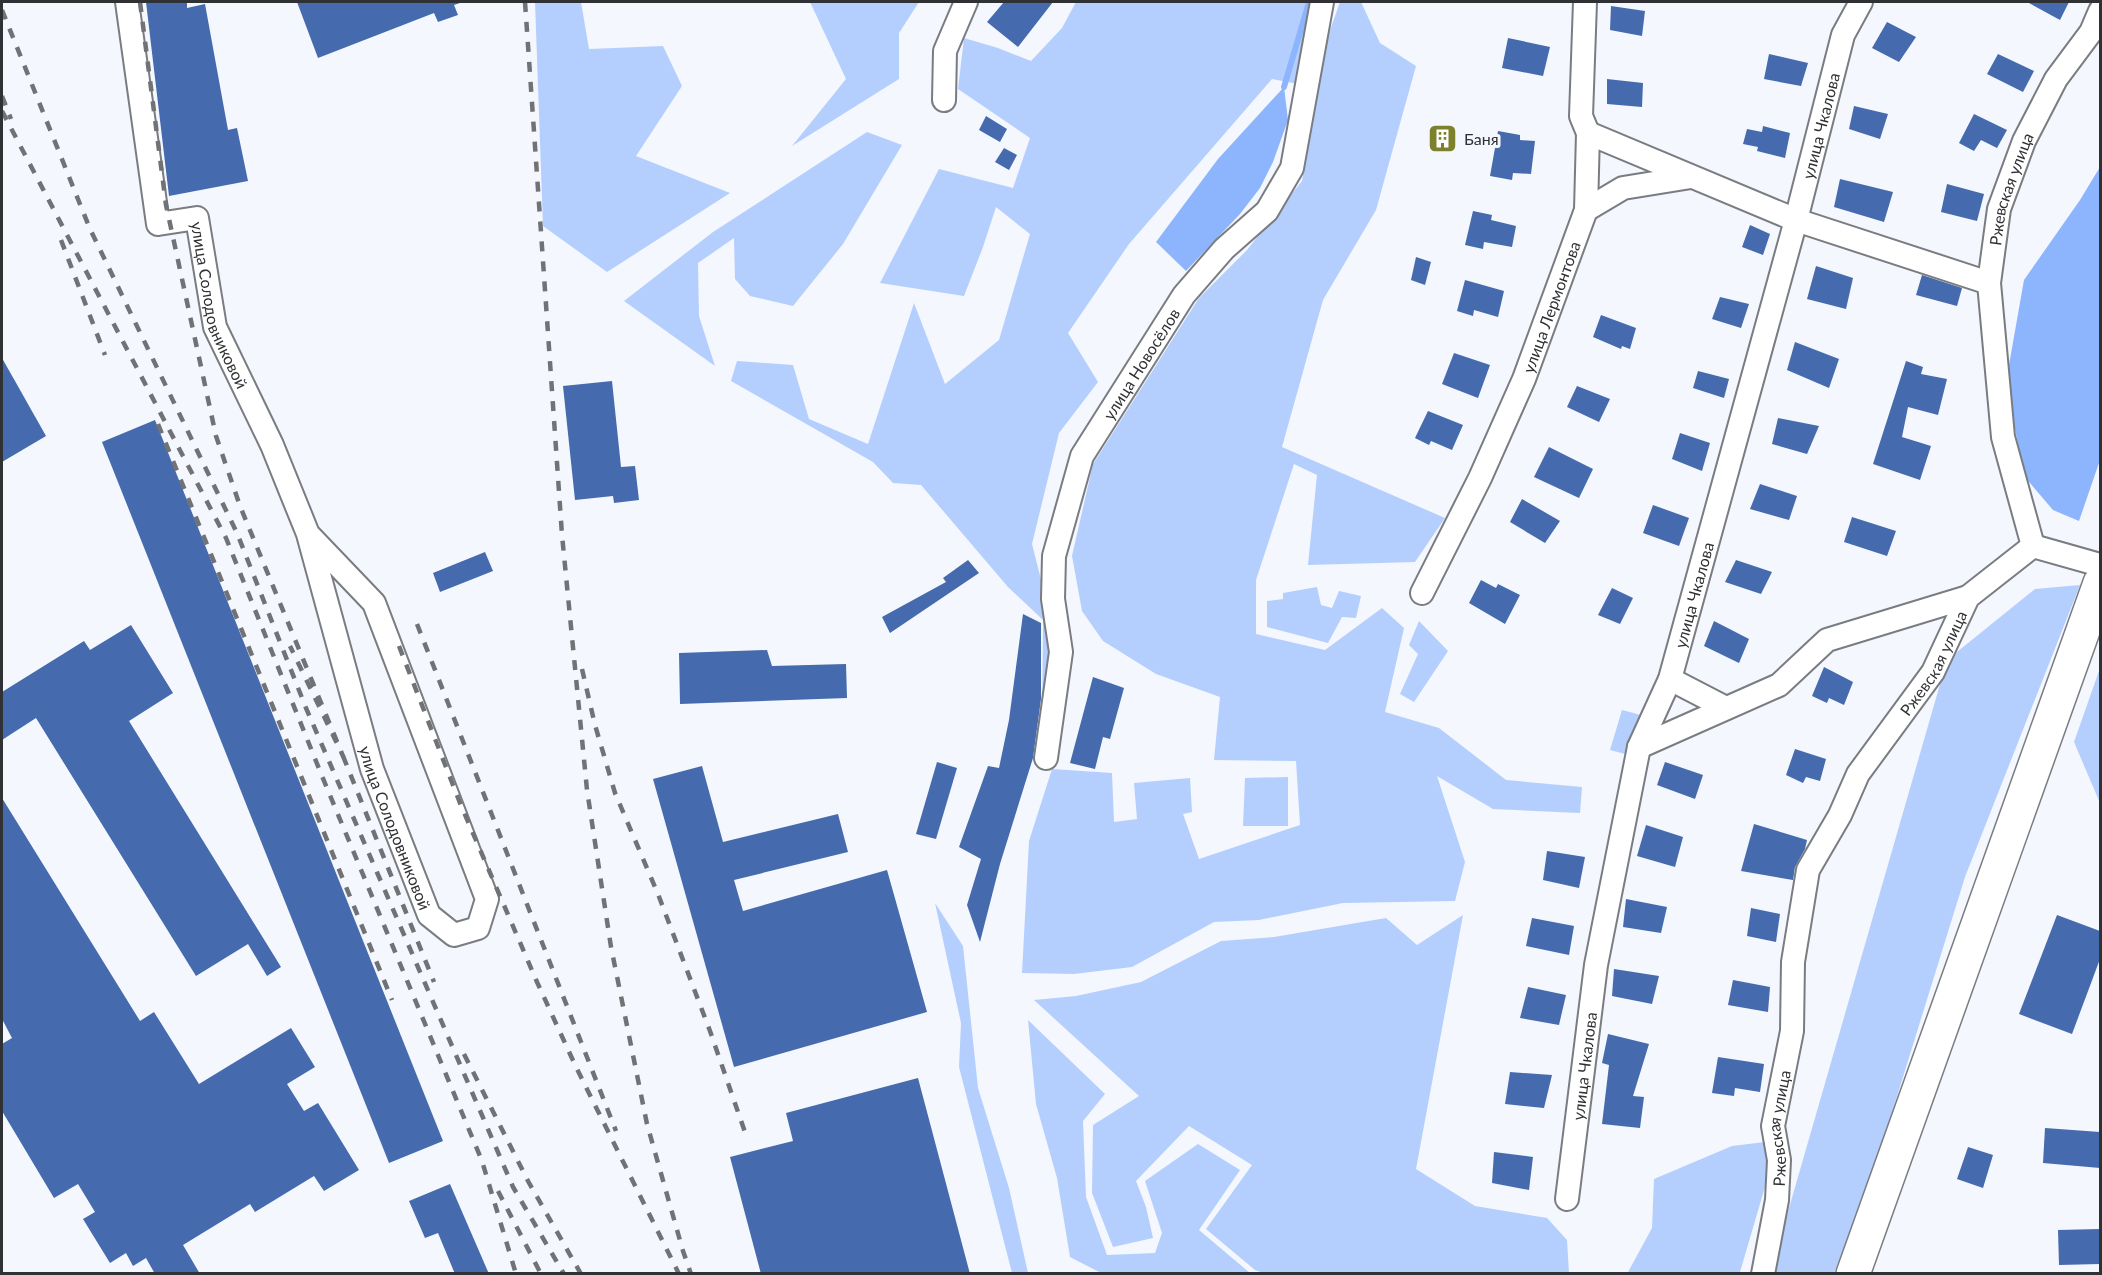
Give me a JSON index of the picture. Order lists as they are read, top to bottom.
{
  "streets": {
    "street": [
      "улица Чкалова",
      "Ржевская улица",
      "улица Солодовниковой",
      "улица Лермонтова",
      "улица Новосёлов"
    ]
  },
  "places": {
    "building": ["Баня"]
  }
}
